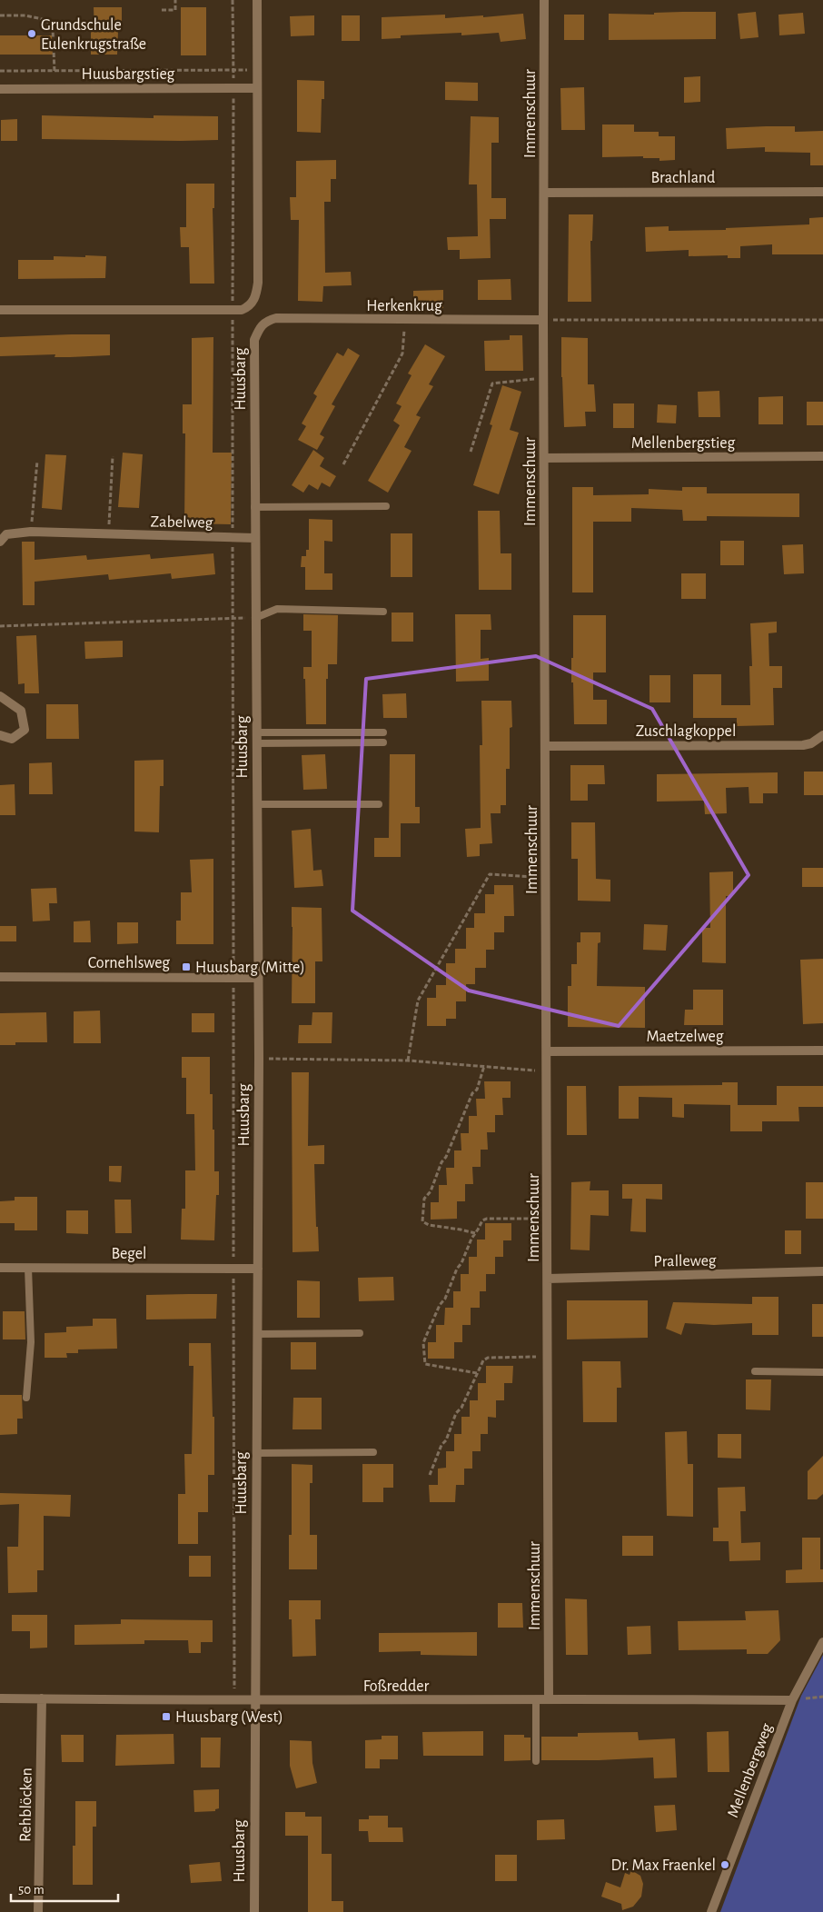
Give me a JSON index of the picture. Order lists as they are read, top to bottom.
{
  "streets": {
    "street": [
      "Huusbargstieg",
      "Immenschuur",
      "Brachland",
      "Herkenkrug",
      "Huusbarg",
      "Mellenbergstieg",
      "Zabelweg",
      "Zuschlagkoppel",
      "Cornehlsweg",
      "Maetzelweg",
      "Begel",
      "Pralleweg",
      "Foßredder",
      "Mellenbergweg",
      "Rehblöcken"
    ]
  },
  "crossings": [
    ["Immenschuur", "Brachland"],
    ["Immenschuur", "Herkenkrug"],
    ["Immenschuur", "Mellenbergstieg"],
    ["Immenschuur", "Zuschlagkoppel"],
    ["Immenschuur", "Maetzelweg"],
    ["Immenschuur", "Pralleweg"],
    ["Immenschuur", "Foßredder"],
    ["Herkenkrug", "Huusbarg"],
    ["Huusbarg", "Zabelweg"],
    ["Huusbarg", "Cornehlsweg"],
    ["Huusbarg", "Begel"],
    ["Huusbarg", "Foßredder"],
    ["Foßredder", "Mellenbergweg"],
    ["Foßredder", "Rehblöcken"]
  ],
  "places": {
    "other": ["Grundschule Eulenkrugstraße", "Dr. Max Fraenkel"],
    "transit": ["Huusbarg (Mitte)", "Huusbarg (West)"]
  },
  "scale_bar": "50 m"
}
